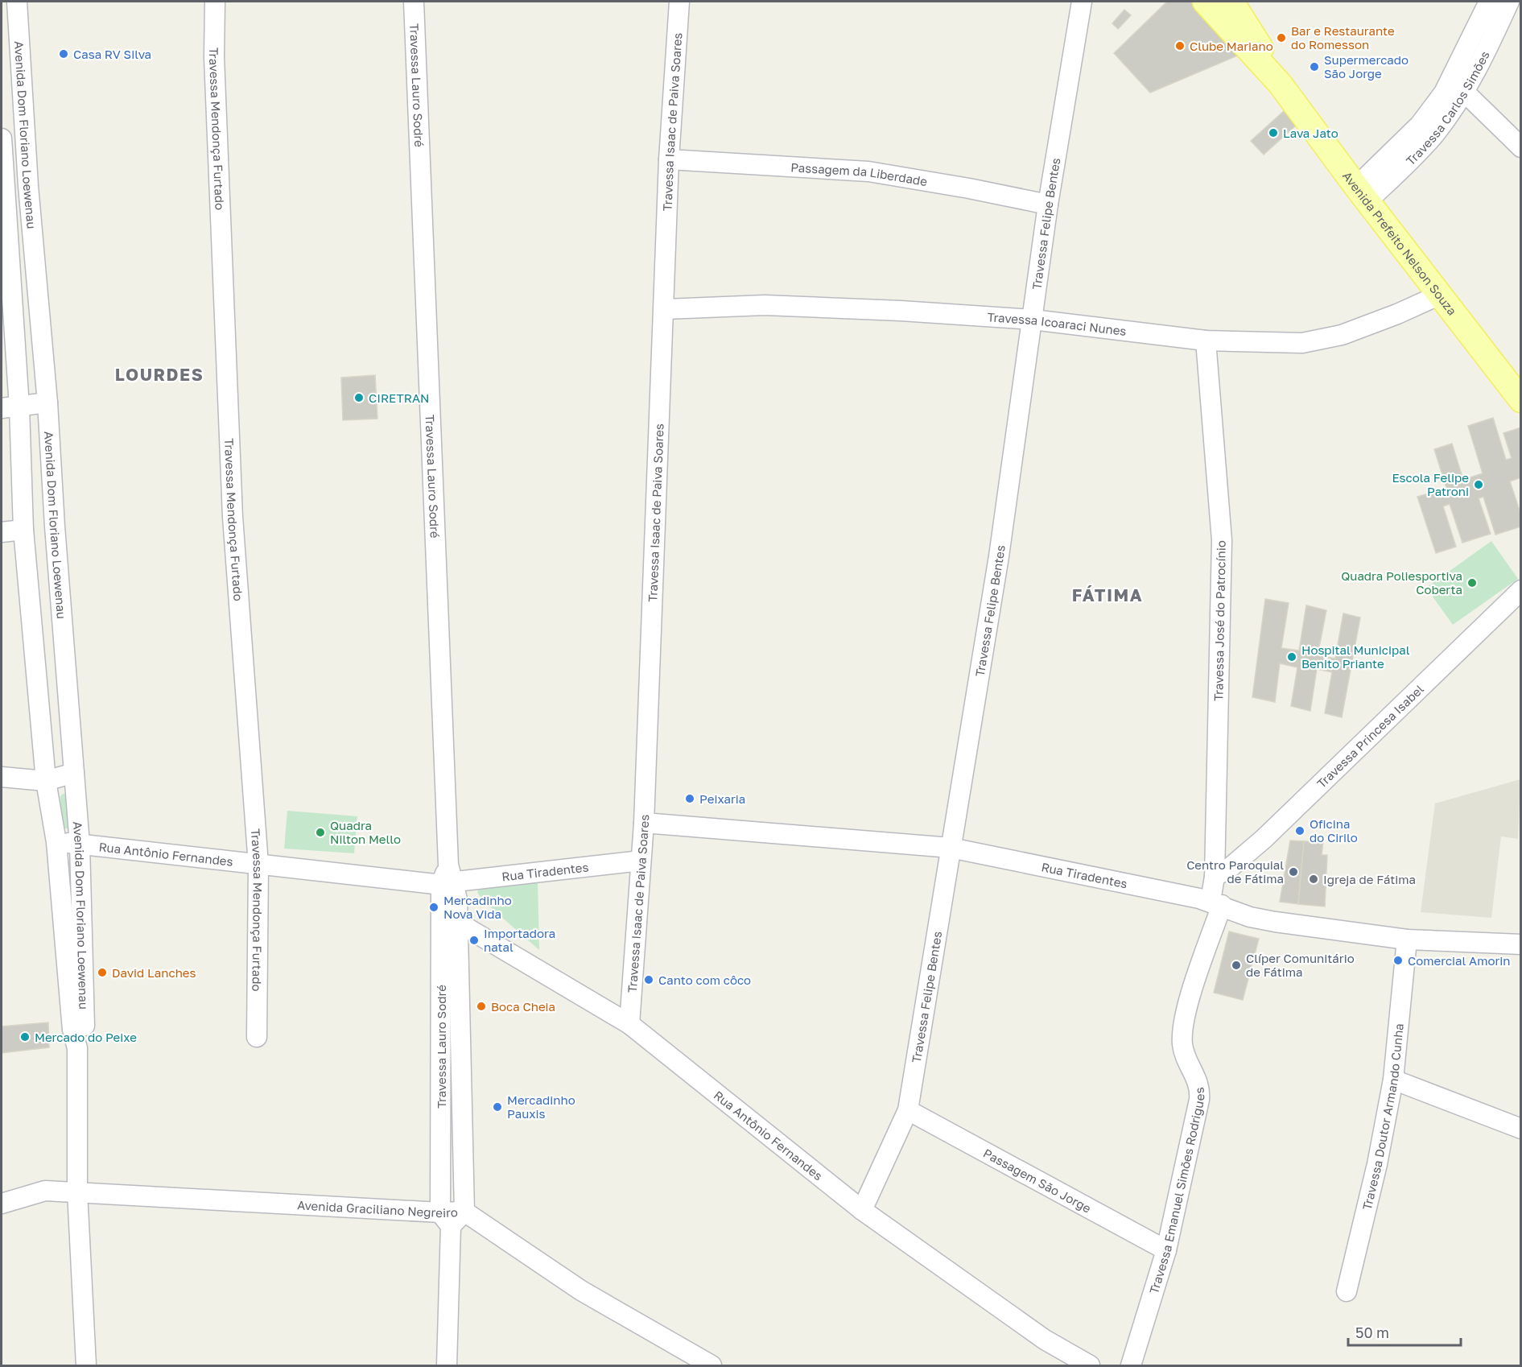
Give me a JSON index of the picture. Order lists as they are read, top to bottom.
{
  "streets": {
    "main road": ["Avenida Prefeito Nelson Souza"],
    "street": [
      "Travessa Lauro Sodré",
      "Travessa Carlos Simões",
      "Travessa Isaac de Paiva Soares",
      "Travessa Mendonça Furtado",
      "Avenida Dom Floriano Loewenau",
      "Passagem da Liberdade",
      "Travessa Felipe Bentes",
      "Travessa Icoaraci Nunes",
      "Travessa José do Patrocínio",
      "Travessa Princesa Isabel",
      "Rua Antônio Fernandes",
      "Rua Tiradentes",
      "Travessa Doutor Armando Cunha",
      "Passagem São Jorge",
      "Travessa Emanuel Simões Rodrigues",
      "Avenida Graciliano Negreiro"
    ]
  },
  "crossings": [
    ["Travessa Lauro Sodré", "Rua Antônio Fernandes"],
    ["Travessa Lauro Sodré", "Rua Tiradentes"],
    ["Travessa Lauro Sodré", "Avenida Graciliano Negreiro"],
    ["Travessa Carlos Simões", "Avenida Prefeito Nelson Souza"],
    ["Travessa Isaac de Paiva Soares", "Passagem da Liberdade"],
    ["Travessa Isaac de Paiva Soares", "Travessa Icoaraci Nunes"],
    ["Travessa Isaac de Paiva Soares", "Rua Antônio Fernandes"],
    ["Travessa Isaac de Paiva Soares", "Rua Tiradentes"],
    ["Travessa Mendonça Furtado", "Rua Antônio Fernandes"],
    ["Avenida Dom Floriano Loewenau", "Rua Antônio Fernandes"],
    ["Avenida Dom Floriano Loewenau", "Avenida Graciliano Negreiro"],
    ["Passagem da Liberdade", "Travessa Felipe Bentes"],
    ["Travessa Felipe Bentes", "Travessa Icoaraci Nunes"],
    ["Travessa Felipe Bentes", "Rua Antônio Fernandes"],
    ["Travessa Felipe Bentes", "Rua Tiradentes"],
    ["Travessa Felipe Bentes", "Passagem São Jorge"],
    ["Avenida Prefeito Nelson Souza", "Travessa Icoaraci Nunes"],
    ["Travessa Icoaraci Nunes", "Travessa José do Patrocínio"],
    ["Travessa José do Patrocínio", "Travessa Princesa Isabel"],
    ["Travessa José do Patrocínio", "Rua Tiradentes"],
    ["Travessa José do Patrocínio", "Travessa Emanuel Simões Rodrigues"],
    ["Rua Antônio Fernandes", "Rua Tiradentes"],
    ["Rua Tiradentes", "Travessa Doutor Armando Cunha"],
    ["Rua Tiradentes", "Travessa Emanuel Simões Rodrigues"],
    ["Passagem São Jorge", "Travessa Emanuel Simões Rodrigues"]
  ],
  "districts": ["LOURDES", "FÁTIMA"],
  "places": [
    "Bar e Restaurante do Romesson",
    "Clube Mariano",
    "Casa RV Silva",
    "Supermercado São Jorge",
    "Lava Jato",
    "CIRETRAN",
    "Escola Felipe Patroni",
    "Quadra Poliesportiva Coberta",
    "Hospital Municipal Benito Priante",
    "Peixaria",
    "Oficina do Cirilo",
    "Quadra Nilton Mello",
    "Centro Paroquial de Fátima",
    "Igreja de Fátima",
    "Mercadinho Nova Vida",
    "Importadora natal",
    "Comercial Amorin",
    "Clíper Comunitário de Fátima",
    "David Lanches",
    "Canto com côco",
    "Boca Cheia",
    "Mercado do Peixe",
    "Mercadinho Pauxis"
  ],
  "scale_bar": "50 m"
}
